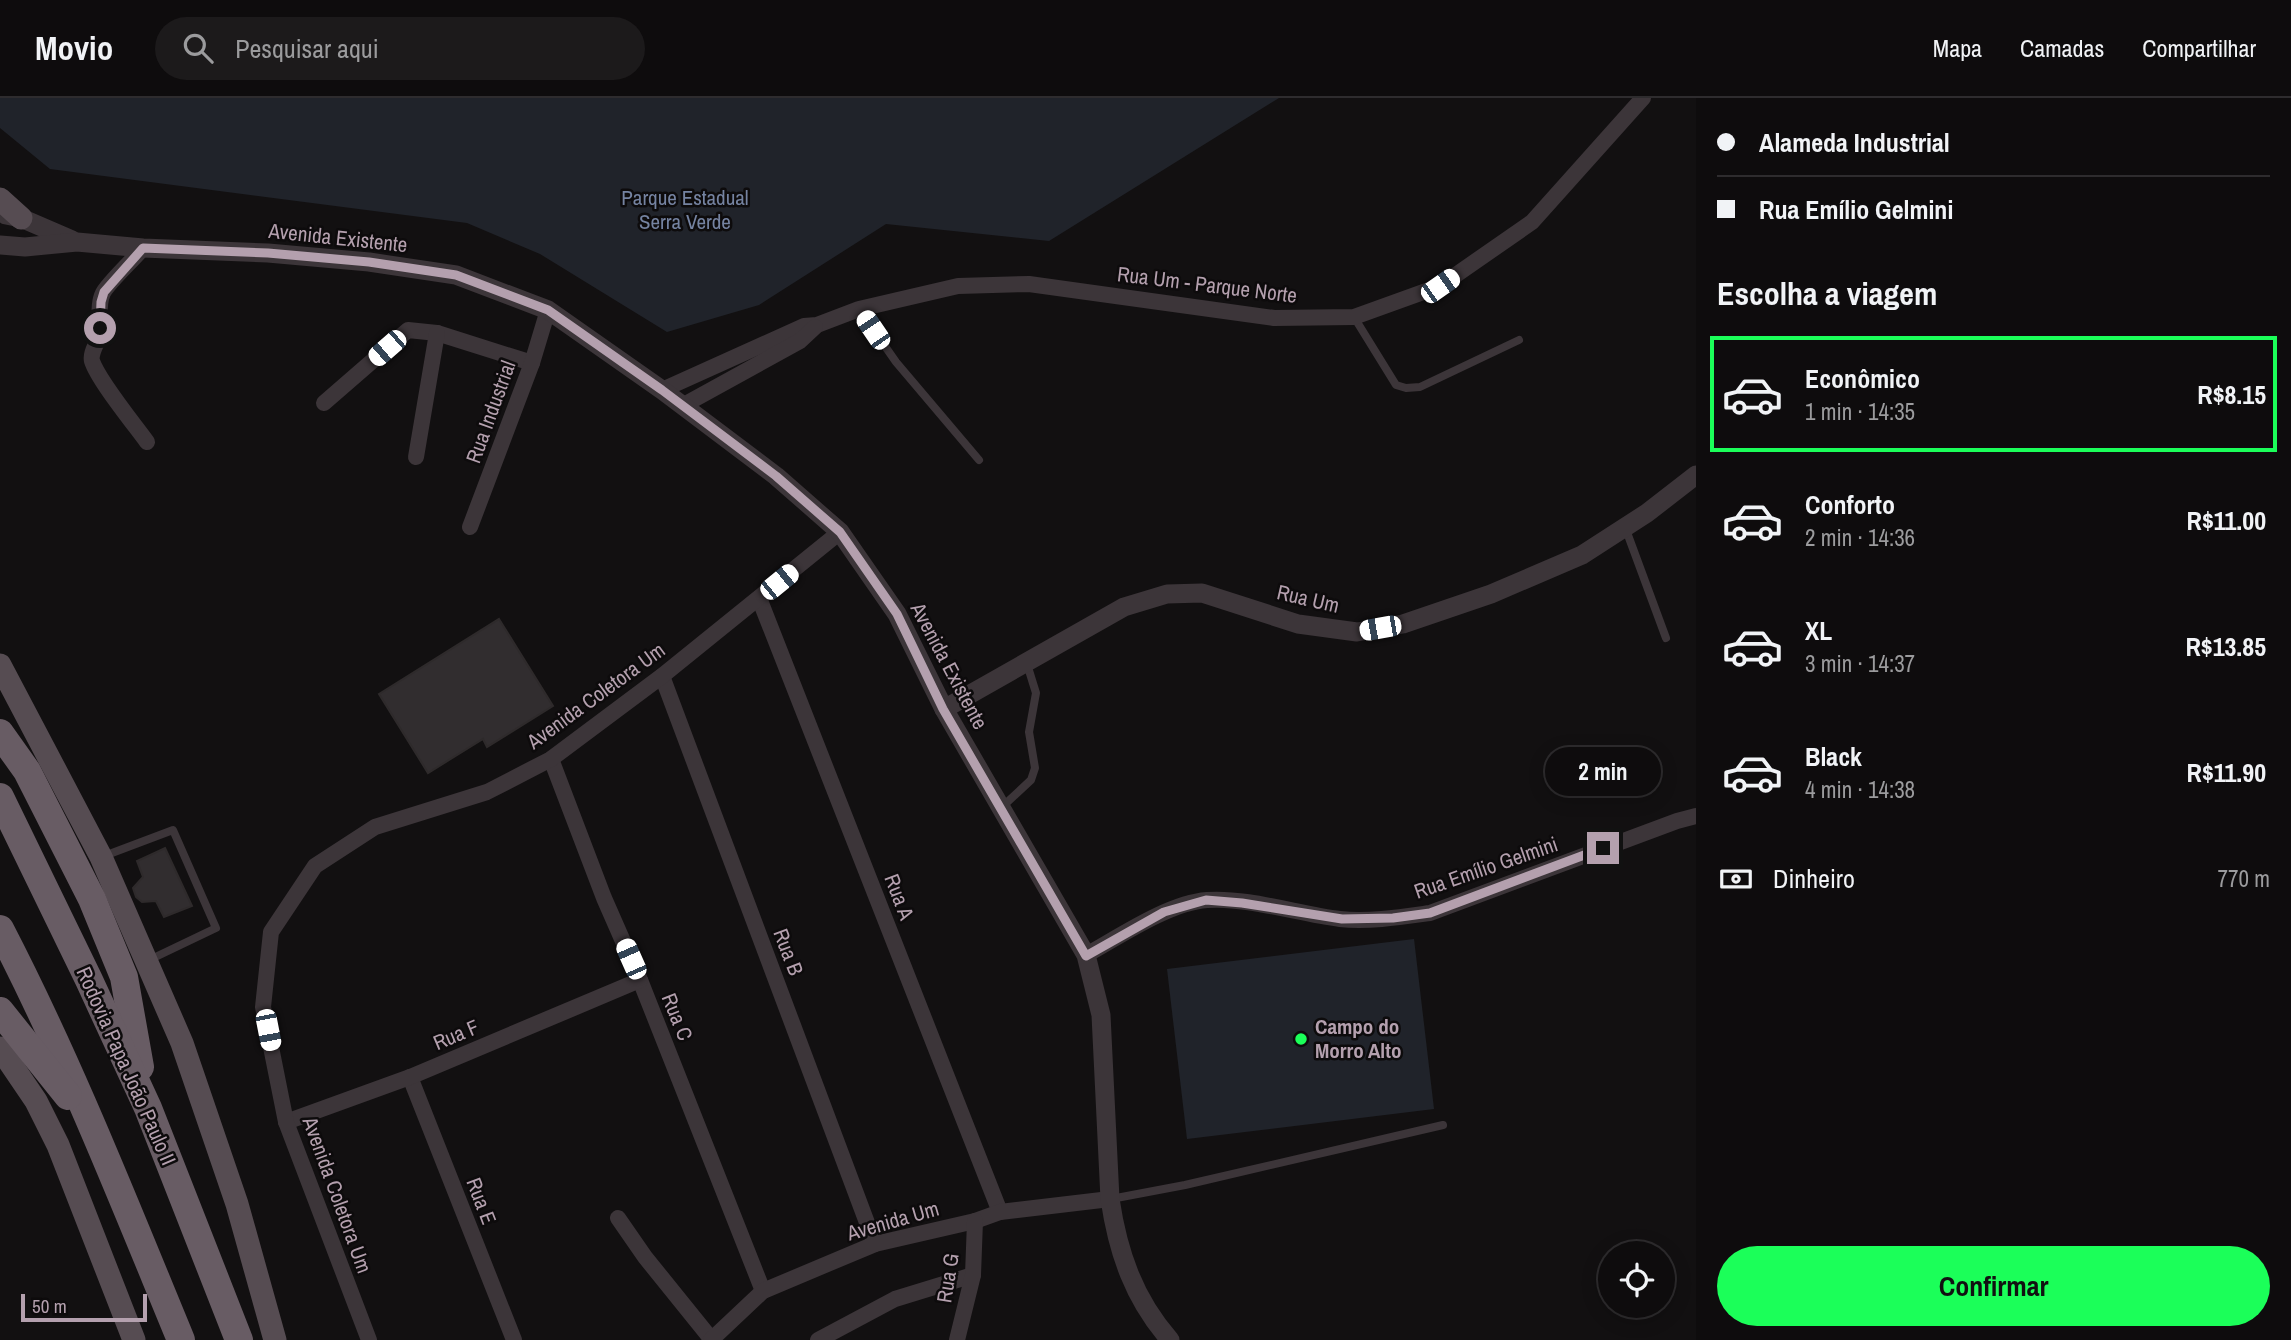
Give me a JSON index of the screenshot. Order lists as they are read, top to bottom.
{
  "streets": {
    "highway": ["Rodovia Papa João Paulo II"],
    "street": [
      "Avenida Existente",
      "Rua Um - Parque Norte",
      "Rua Industrial",
      "Rua Um",
      "Avenida Coletora Um",
      "Rua Emílio Gelmini",
      "Rua A",
      "Rua B",
      "Rua C",
      "Rua F",
      "Rua E",
      "Avenida Um",
      "Rua G"
    ]
  },
  "crossings": [
    ["Avenida Existente", "Rua Um - Parque Norte"],
    ["Avenida Existente", "Rua Industrial"],
    ["Avenida Existente", "Rua Um"],
    ["Avenida Existente", "Avenida Coletora Um"],
    ["Avenida Existente", "Rua Emílio Gelmini"],
    ["Avenida Existente", "Avenida Um"],
    ["Avenida Coletora Um", "Rua A"],
    ["Avenida Coletora Um", "Rua B"],
    ["Avenida Coletora Um", "Rua C"],
    ["Avenida Coletora Um", "Rua F"],
    ["Rua A", "Avenida Um"],
    ["Rua B", "Avenida Um"],
    ["Rua C", "Rua F"],
    ["Rua C", "Avenida Um"],
    ["Rua F", "Rua E"],
    ["Avenida Um", "Rua G"]
  ],
  "parks": ["Parque Estadual Serra Verde"],
  "places": ["Campo do Morro Alto"],
  "scale_bar": "50 m",
  "page": {
    "header": "Movio",
    "search": "Pesquisar aqui",
    "nav": ["Mapa", "Camadas", "Compartilhar"],
    "banner": ["Alameda Industrial", "Rua Emílio Gelmini"],
    "heading": "Escolha a viagem",
    "list": [
      {
        "name": "Econômico",
        "note": "1 min · 14:35",
        "value": "R$8.15"
      },
      {
        "name": "Conforto",
        "note": "2 min · 14:36",
        "value": "R$11.00"
      },
      {
        "name": "XL",
        "note": "3 min · 14:37",
        "value": "R$13.85"
      },
      {
        "name": "Black",
        "note": "4 min · 14:38",
        "value": "R$11.90"
      }
    ],
    "bubble": "2 min",
    "pay": ["Dinheiro", "770 m"],
    "buttons": "Confirmar",
    "scale": "50 m"
  }
}
